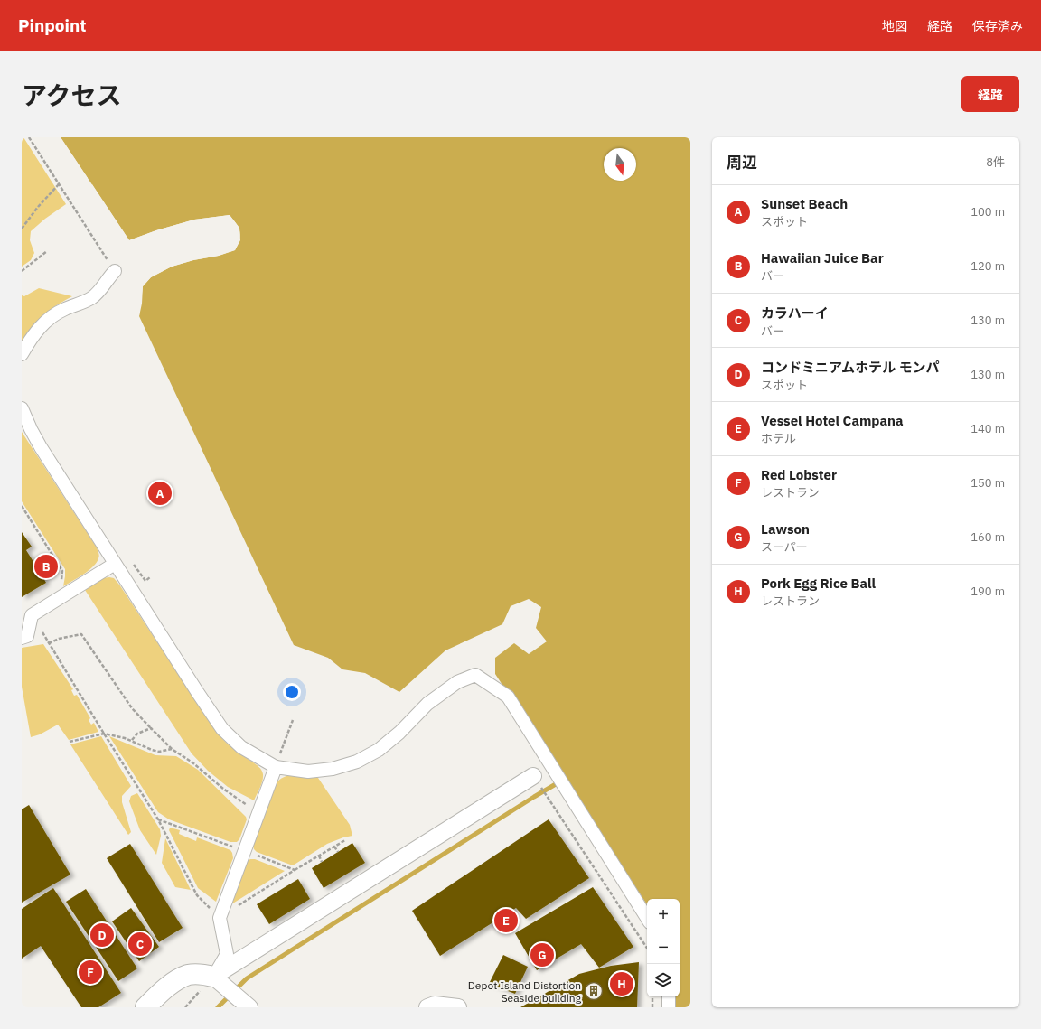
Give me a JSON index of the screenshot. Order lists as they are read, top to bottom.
{
  "places": {
    "building": ["Depot Island Distortion Seaside building"]
  },
  "north": "bottom",
  "page": {
    "header": "Pinpoint",
    "nav": ["地図", "経路", "保存済み"],
    "title": "アクセス",
    "buttons": "経路",
    "heading": ["周辺", "8件"],
    "list": [
      {
        "mark": "A",
        "name": "Sunset Beach",
        "note": "スポット",
        "value": "100 m"
      },
      {
        "mark": "B",
        "name": "Hawaiian Juice Bar",
        "note": "バー",
        "value": "120 m"
      },
      {
        "mark": "C",
        "name": "カラハーイ",
        "note": "バー",
        "value": "130 m"
      },
      {
        "mark": "D",
        "name": "コンドミニアムホテル モンパ",
        "note": "スポット",
        "value": "130 m"
      },
      {
        "mark": "E",
        "name": "Vessel Hotel Campana",
        "note": "ホテル",
        "value": "140 m"
      },
      {
        "mark": "F",
        "name": "Red Lobster",
        "note": "レストラン",
        "value": "150 m"
      },
      {
        "mark": "G",
        "name": "Lawson",
        "note": "スーパー",
        "value": "160 m"
      },
      {
        "mark": "H",
        "name": "Pork Egg Rice Ball",
        "note": "レストラン",
        "value": "190 m"
      }
    ],
    "pins": [
      "A",
      "B",
      "E",
      "D",
      "C",
      "G",
      "F",
      "H"
    ],
    "map_buttons": ["+", "−"]
  }
}
